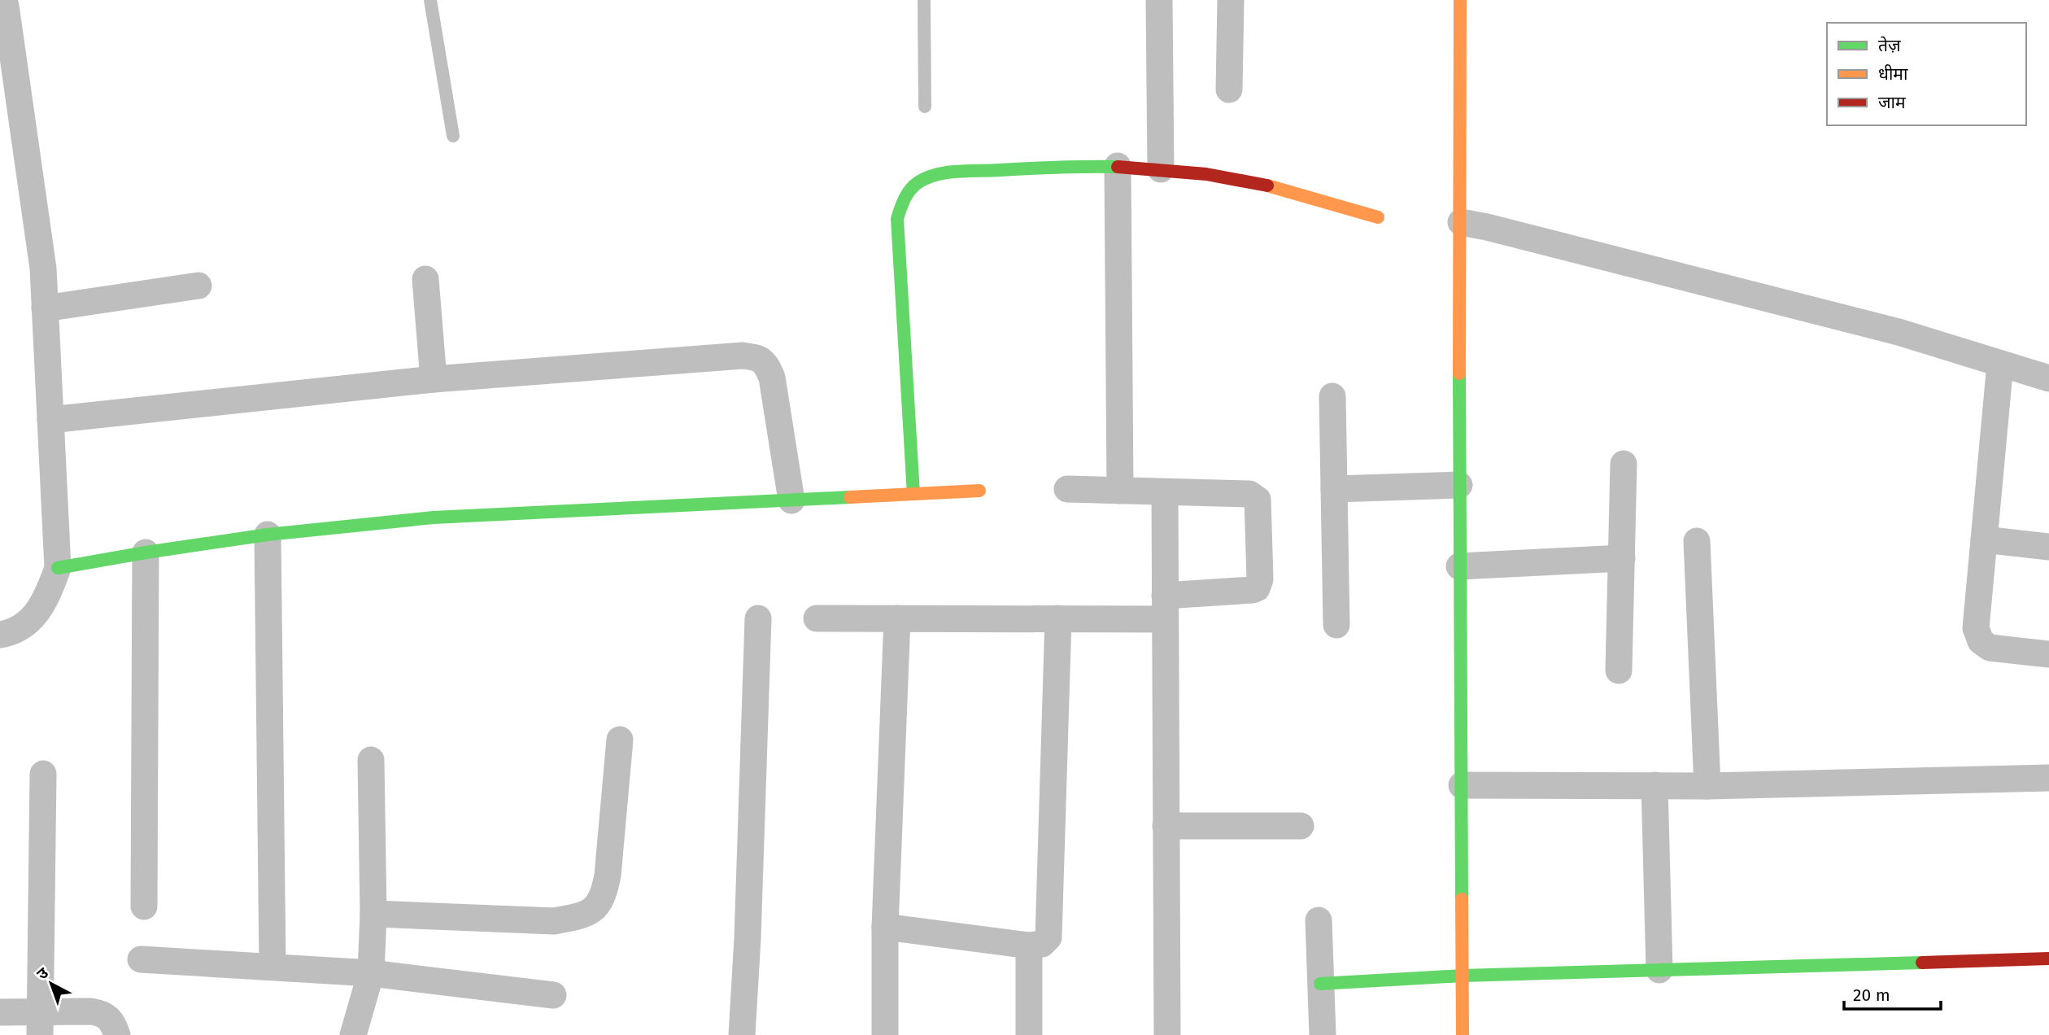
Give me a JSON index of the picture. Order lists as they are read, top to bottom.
{
  "legend": ["तेज़", "धीमा", "जाम"],
  "scale_bar": "20 m",
  "north": "top left"
}
